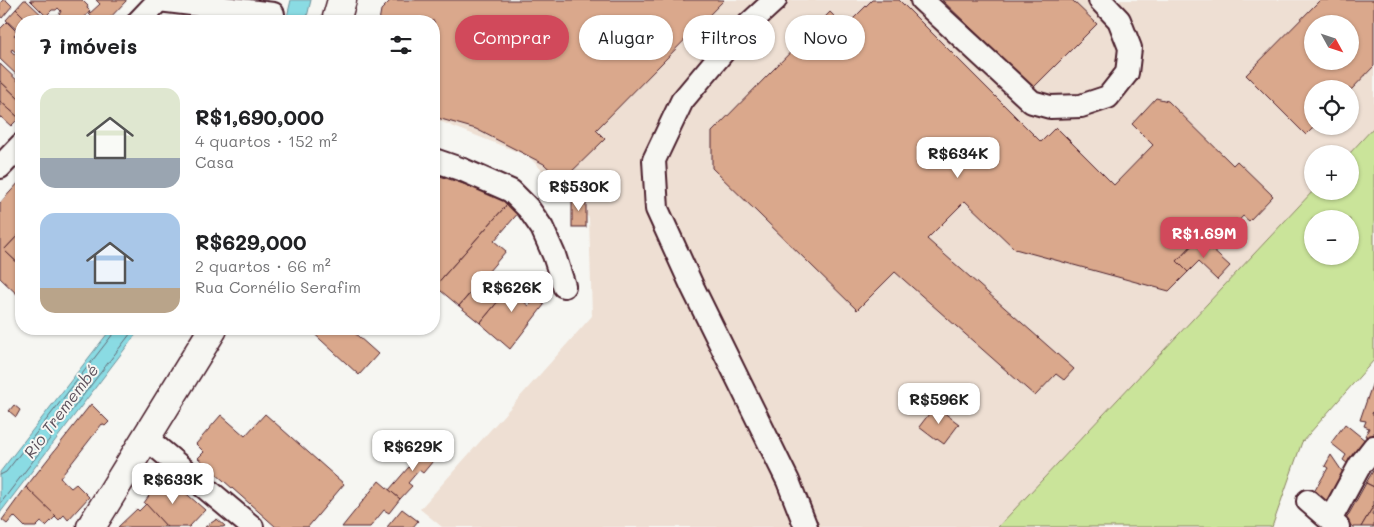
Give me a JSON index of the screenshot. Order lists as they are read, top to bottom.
{
  "water": ["Rio Tremembé"],
  "north": "bottom right",
  "page": {
    "map_buttons": ["+", "−"],
    "chip": [
      "Comprar",
      "Alugar",
      "Filtros",
      "Novo"
    ],
    "heading": "7 imóveis",
    "list": [
      {
        "name": "R$1,690,000",
        "note": "4 quartos · 152 m² · Casa"
      },
      {
        "name": "R$629,000",
        "note": "2 quartos · 66 m² · Rua Cornélio Serafim"
      }
    ],
    "price": [
      "R$634K",
      "R$530K",
      "R$1.69M",
      "R$626K",
      "R$596K",
      "R$629K",
      "R$633K"
    ]
  }
}
